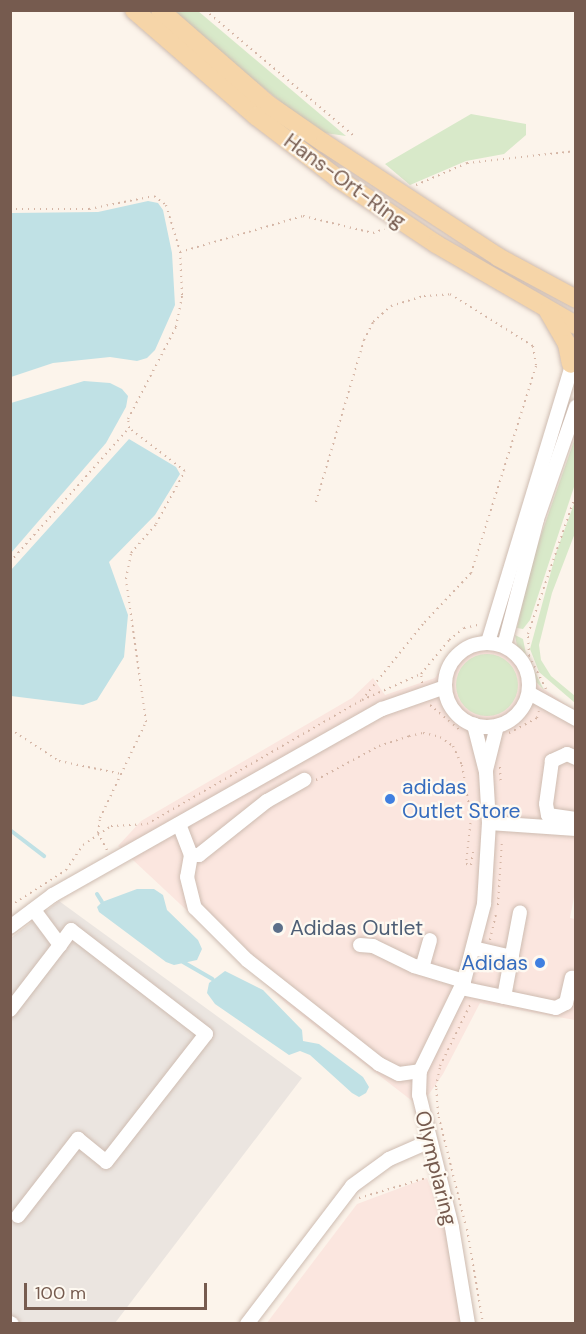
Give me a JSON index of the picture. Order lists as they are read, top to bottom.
{
  "streets": {
    "main road": ["Hans-Ort-Ring"],
    "street": ["Olympiaring"]
  },
  "places": ["adidas Outlet Store", "Adidas Outlet", "Adidas"],
  "scale_bar": "100 m"
}
